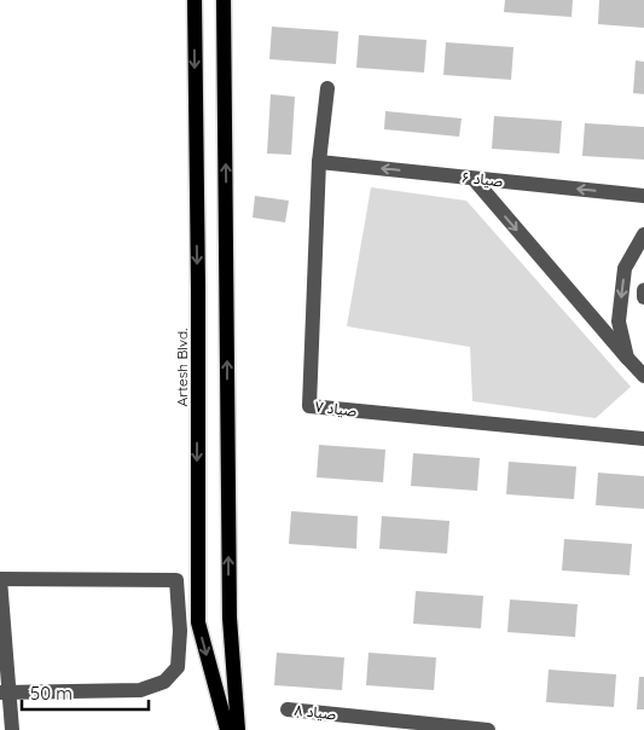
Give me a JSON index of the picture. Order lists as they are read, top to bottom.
{
  "streets": {
    "main road": ["Artesh Blvd."],
    "street": ["صیاد ۶", "صیاد ۷", "صیاد ۸"]
  },
  "crossings": [
    ["صیاد ۶", "صیاد ۷"]
  ],
  "one_way": ["صیاد ۶"],
  "scale_bar": "50 m"
}
